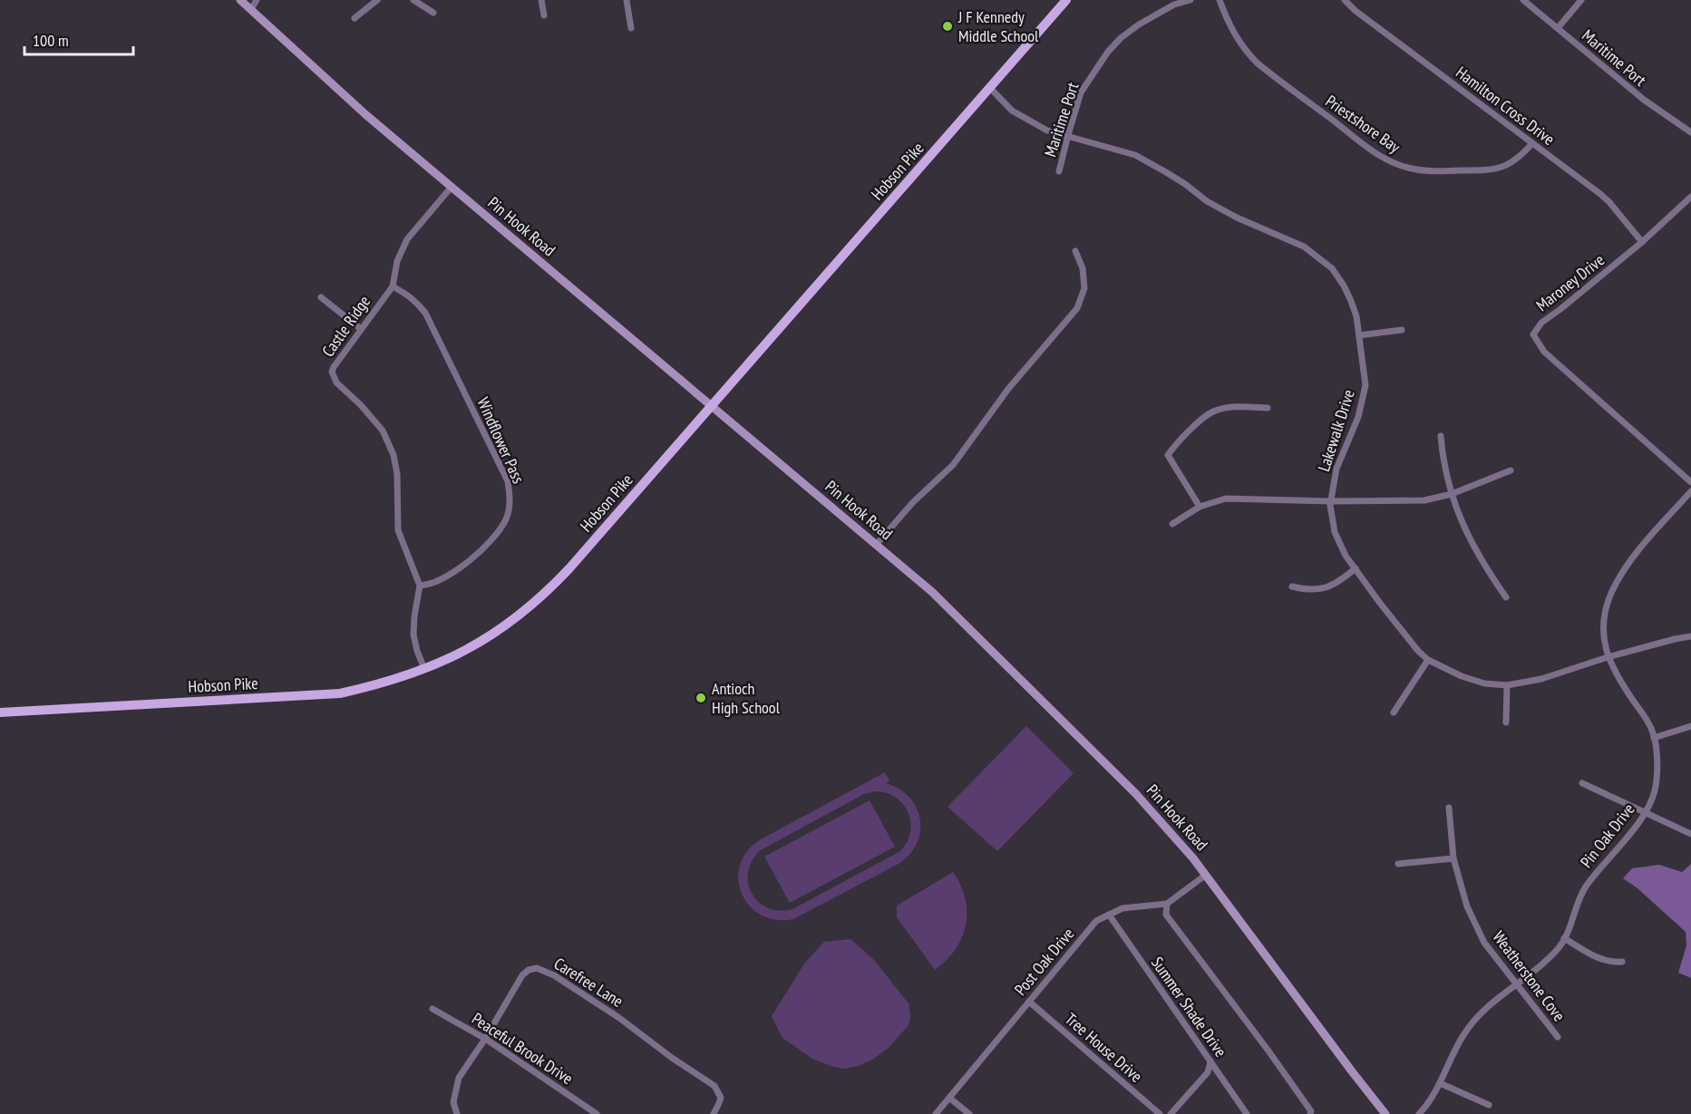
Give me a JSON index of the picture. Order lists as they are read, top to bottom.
{
  "streets": {
    "main road": ["Hobson Pike"],
    "street": [
      "Maritime Port",
      "Hamilton Cross Drive",
      "Priestshore Bay",
      "Pin Hook Road",
      "Maroney Drive",
      "Castle Ridge",
      "Lakewalk Drive",
      "Windflower Pass",
      "Pin Oak Drive",
      "Post Oak Drive",
      "Weatherstone Cove",
      "Carefree Lane",
      "Summer Shade Drive",
      "Tree House Drive",
      "Peaceful Brook Drive"
    ]
  },
  "crossings": [
    ["Maritime Port", "Lakewalk Drive"],
    ["Hamilton Cross Drive", "Priestshore Bay"],
    ["Hamilton Cross Drive", "Maroney Drive"],
    ["Hobson Pike", "Pin Hook Road"],
    ["Hobson Pike", "Lakewalk Drive"],
    ["Pin Hook Road", "Castle Ridge"],
    ["Castle Ridge", "Windflower Pass"],
    ["Lakewalk Drive", "Pin Oak Drive"],
    ["Pin Oak Drive", "Weatherstone Cove"],
    ["Post Oak Drive", "Summer Shade Drive"],
    ["Post Oak Drive", "Tree House Drive"],
    ["Carefree Lane", "Peaceful Brook Drive"]
  ],
  "places": ["J F Kennedy Middle School", "Antioch High School"],
  "scale_bar": "100 m"
}
